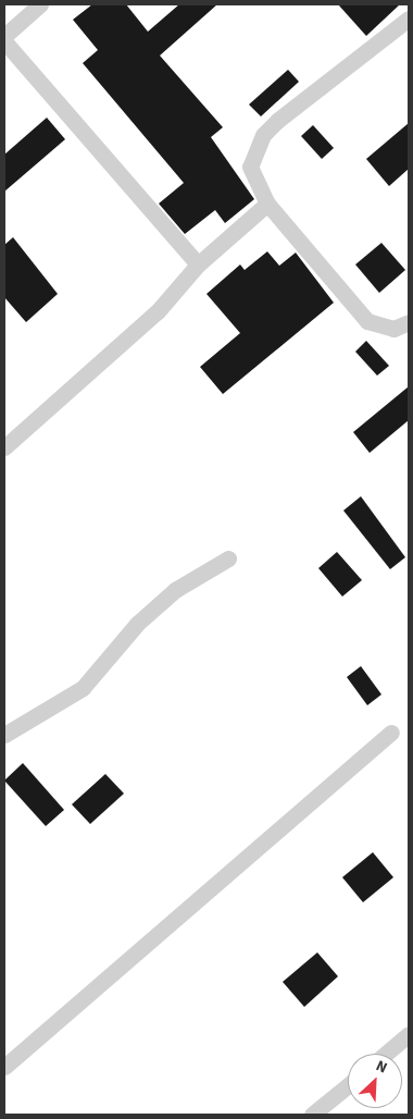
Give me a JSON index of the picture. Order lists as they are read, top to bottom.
{
  "north": "top right"
}
